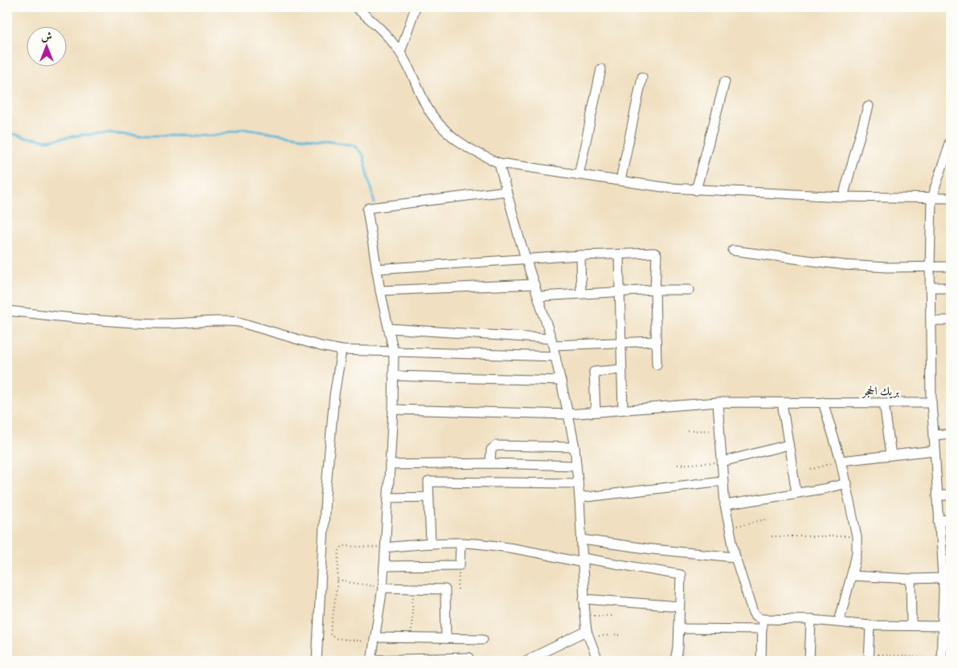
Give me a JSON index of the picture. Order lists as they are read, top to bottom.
{
  "streets": {
    "street": ["بريك الحجر"]
  },
  "north": "top"
}
